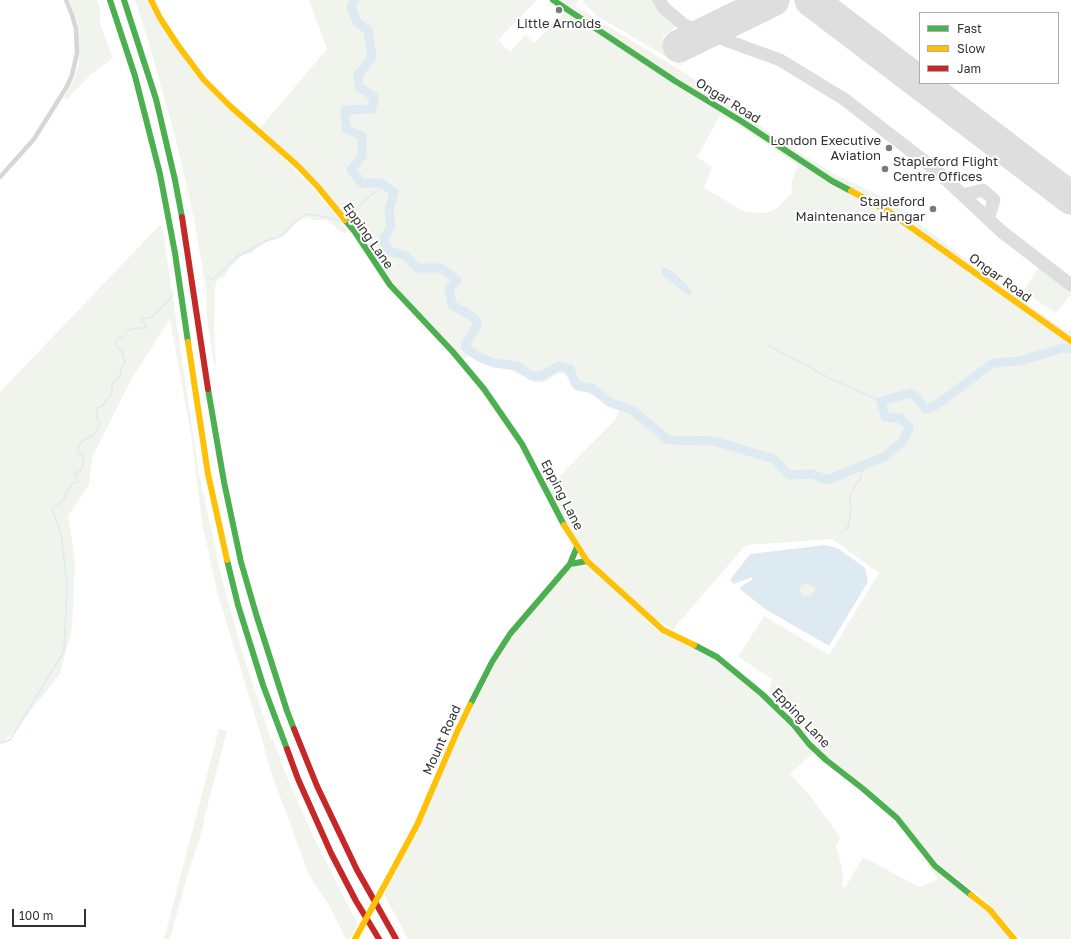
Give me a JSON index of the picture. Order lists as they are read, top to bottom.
{
  "streets": {
    "main road": ["Ongar Road", "Epping Lane", "Mount Road"]
  },
  "crossings": [
    ["Epping Lane", "Mount Road"]
  ],
  "places": [
    "Little Arnolds",
    "London Executive Aviation",
    "Stapleford Flight Centre Offices",
    "Stapleford Maintenance Hangar"
  ],
  "legend": ["Fast", "Slow", "Jam"],
  "scale_bar": "100 m"
}
